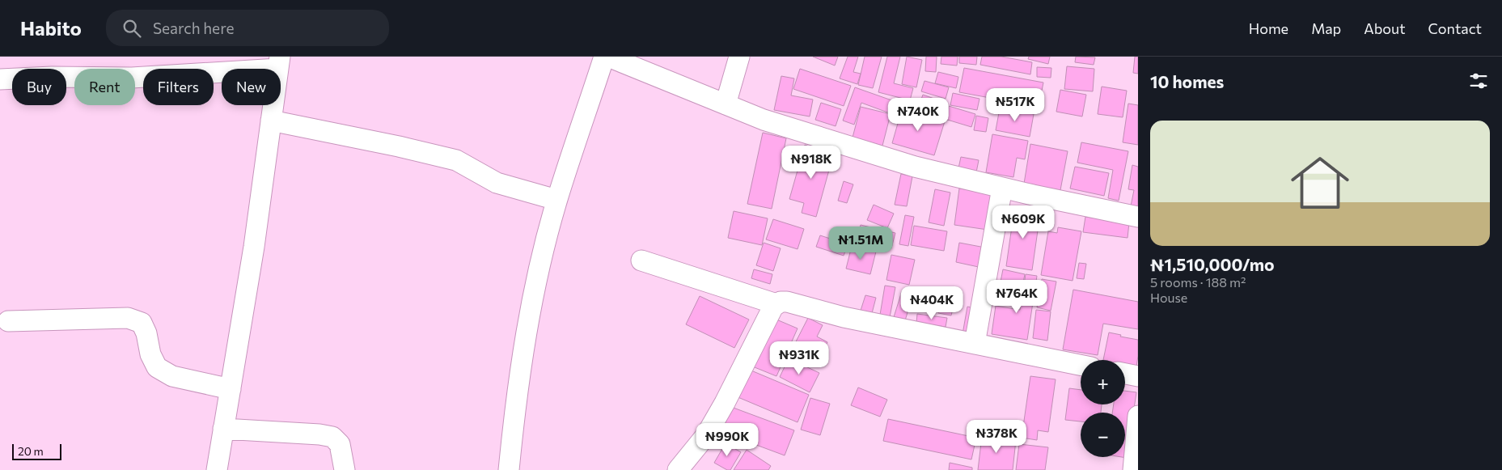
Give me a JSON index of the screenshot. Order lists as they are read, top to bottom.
{
  "scale_bar": "20 m",
  "page": {
    "header": "Habito",
    "search": "Search here",
    "nav": [
      "Home",
      "Map",
      "About",
      "Contact"
    ],
    "heading": "10 homes",
    "chip": [
      "Buy",
      "Rent",
      "Filters",
      "New"
    ],
    "price": [
      "₦517K",
      "₦740K",
      "₦918K",
      "₦609K",
      "₦1.51M",
      "₦764K",
      "₦404K",
      "₦931K",
      "₦378K",
      "₦990K"
    ],
    "list": [
      {
        "name": "₦1,510,000/mo",
        "note": "5 rooms · 188 m² · House"
      }
    ],
    "map_buttons": ["+", "−"],
    "scale": "20 m"
  }
}
